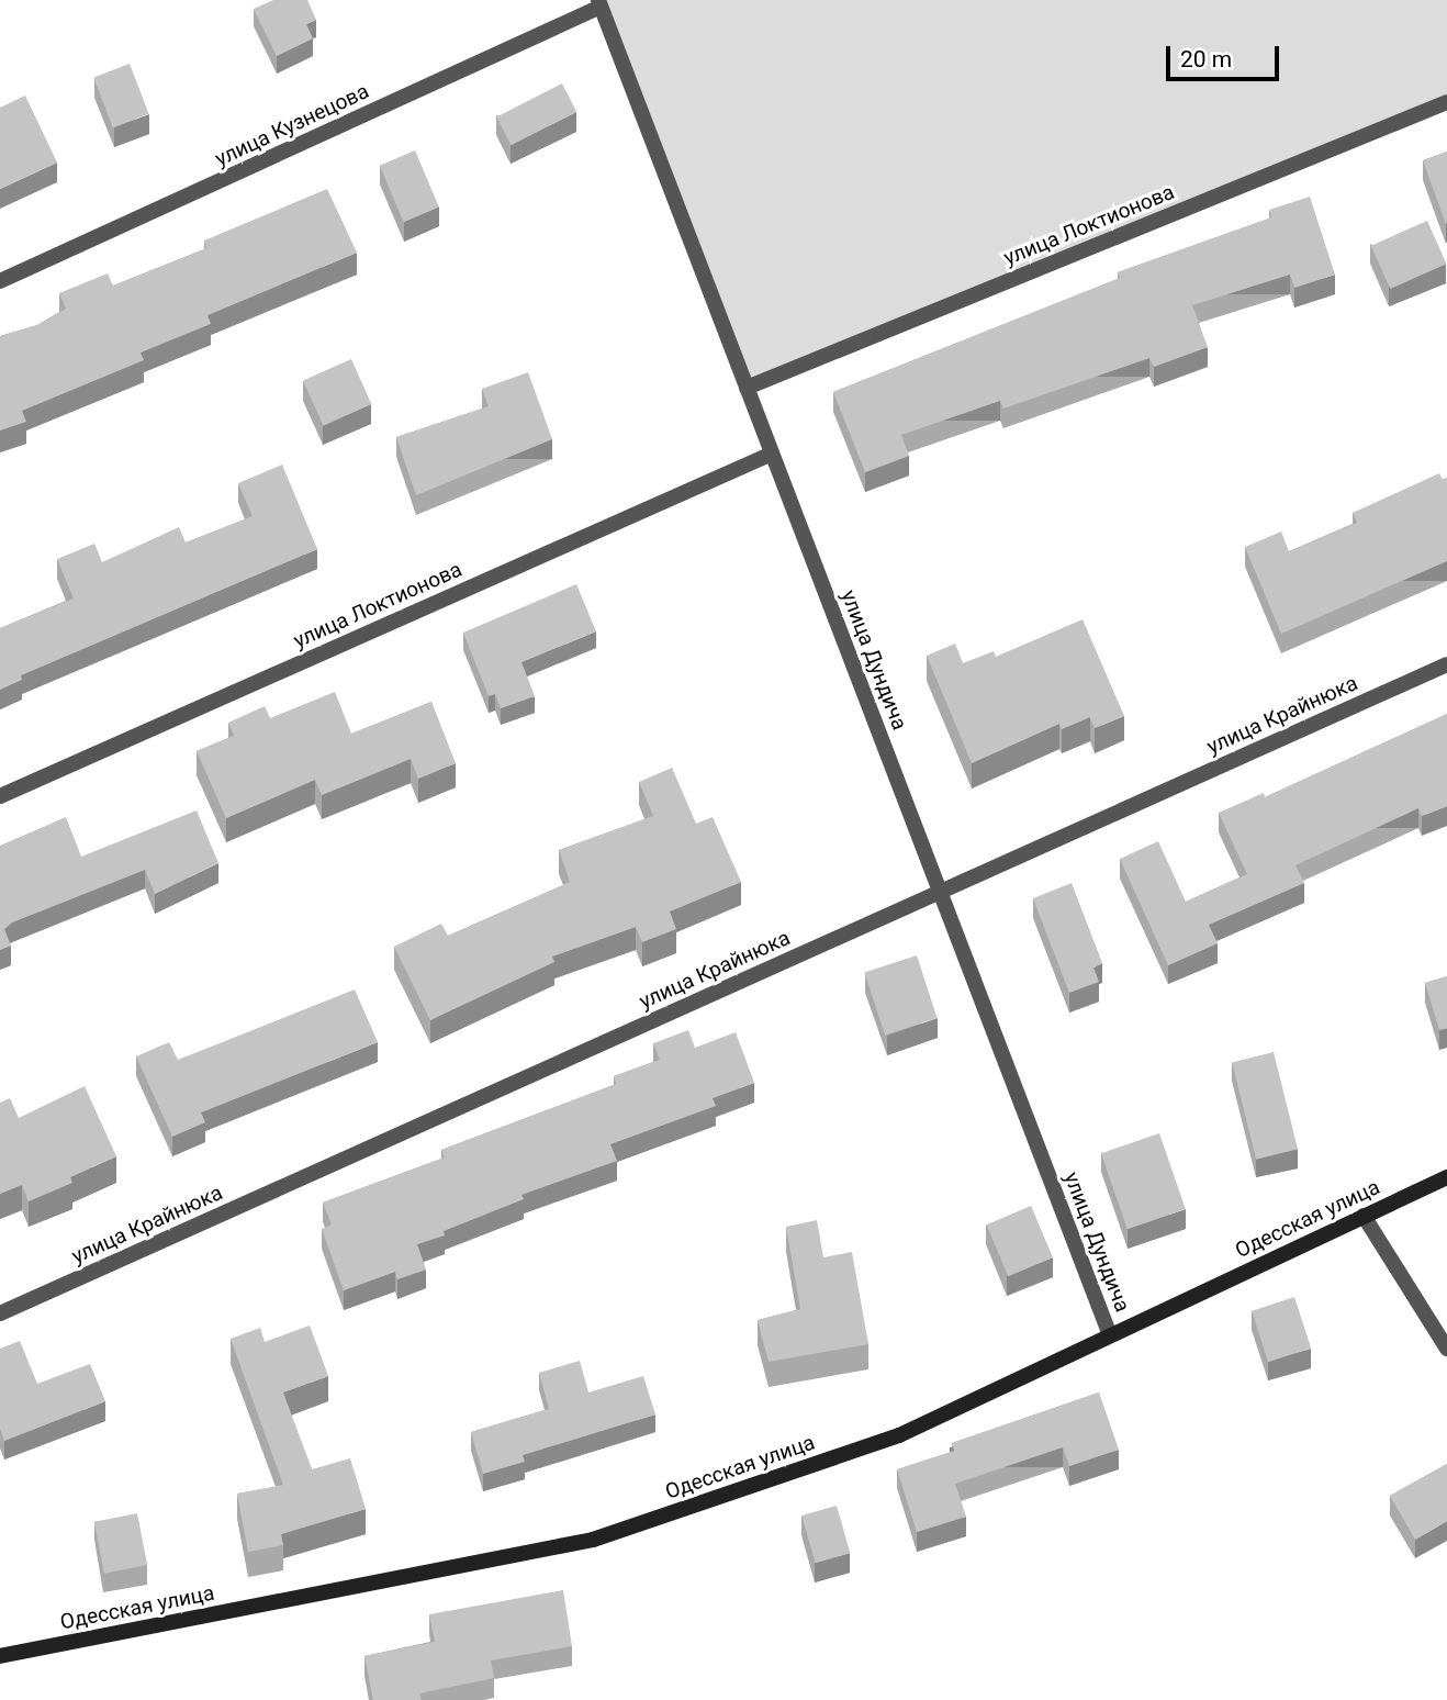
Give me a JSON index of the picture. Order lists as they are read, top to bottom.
{
  "streets": {
    "main road": ["Одесская улица"],
    "street": [
      "улица Кузнецова",
      "улица Локтионова",
      "улица Дундича",
      "улица Крайнюка"
    ]
  },
  "crossings": [
    ["улица Кузнецова", "улица Дундича"],
    ["улица Локтионова", "улица Дундича"],
    ["улица Дундича", "улица Крайнюка"],
    ["улица Дундича", "Одесская улица"]
  ],
  "scale_bar": "20 m"
}
